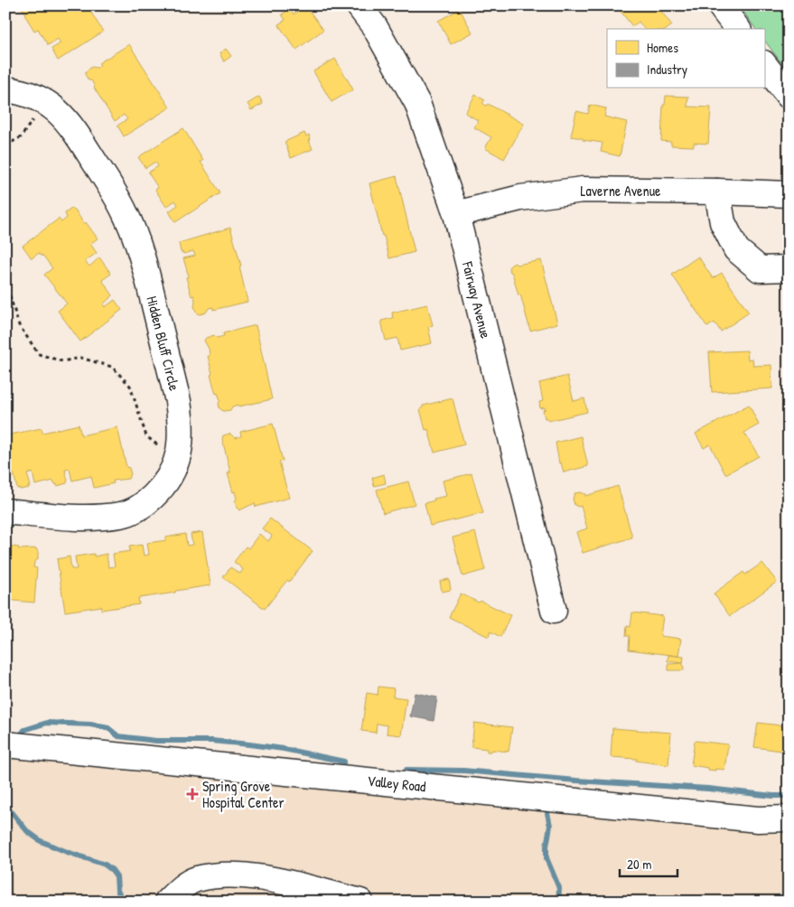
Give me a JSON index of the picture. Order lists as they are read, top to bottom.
{
  "streets": {
    "street": [
      "Laverne Avenue",
      "Fairway Avenue",
      "Hidden Bluff Circle",
      "Valley Road"
    ]
  },
  "crossings": [
    ["Laverne Avenue", "Fairway Avenue"]
  ],
  "places": {
    "health": ["Spring Grove Hospital Center"]
  },
  "legend": ["Homes", "Industry"],
  "scale_bar": "20 m"
}
